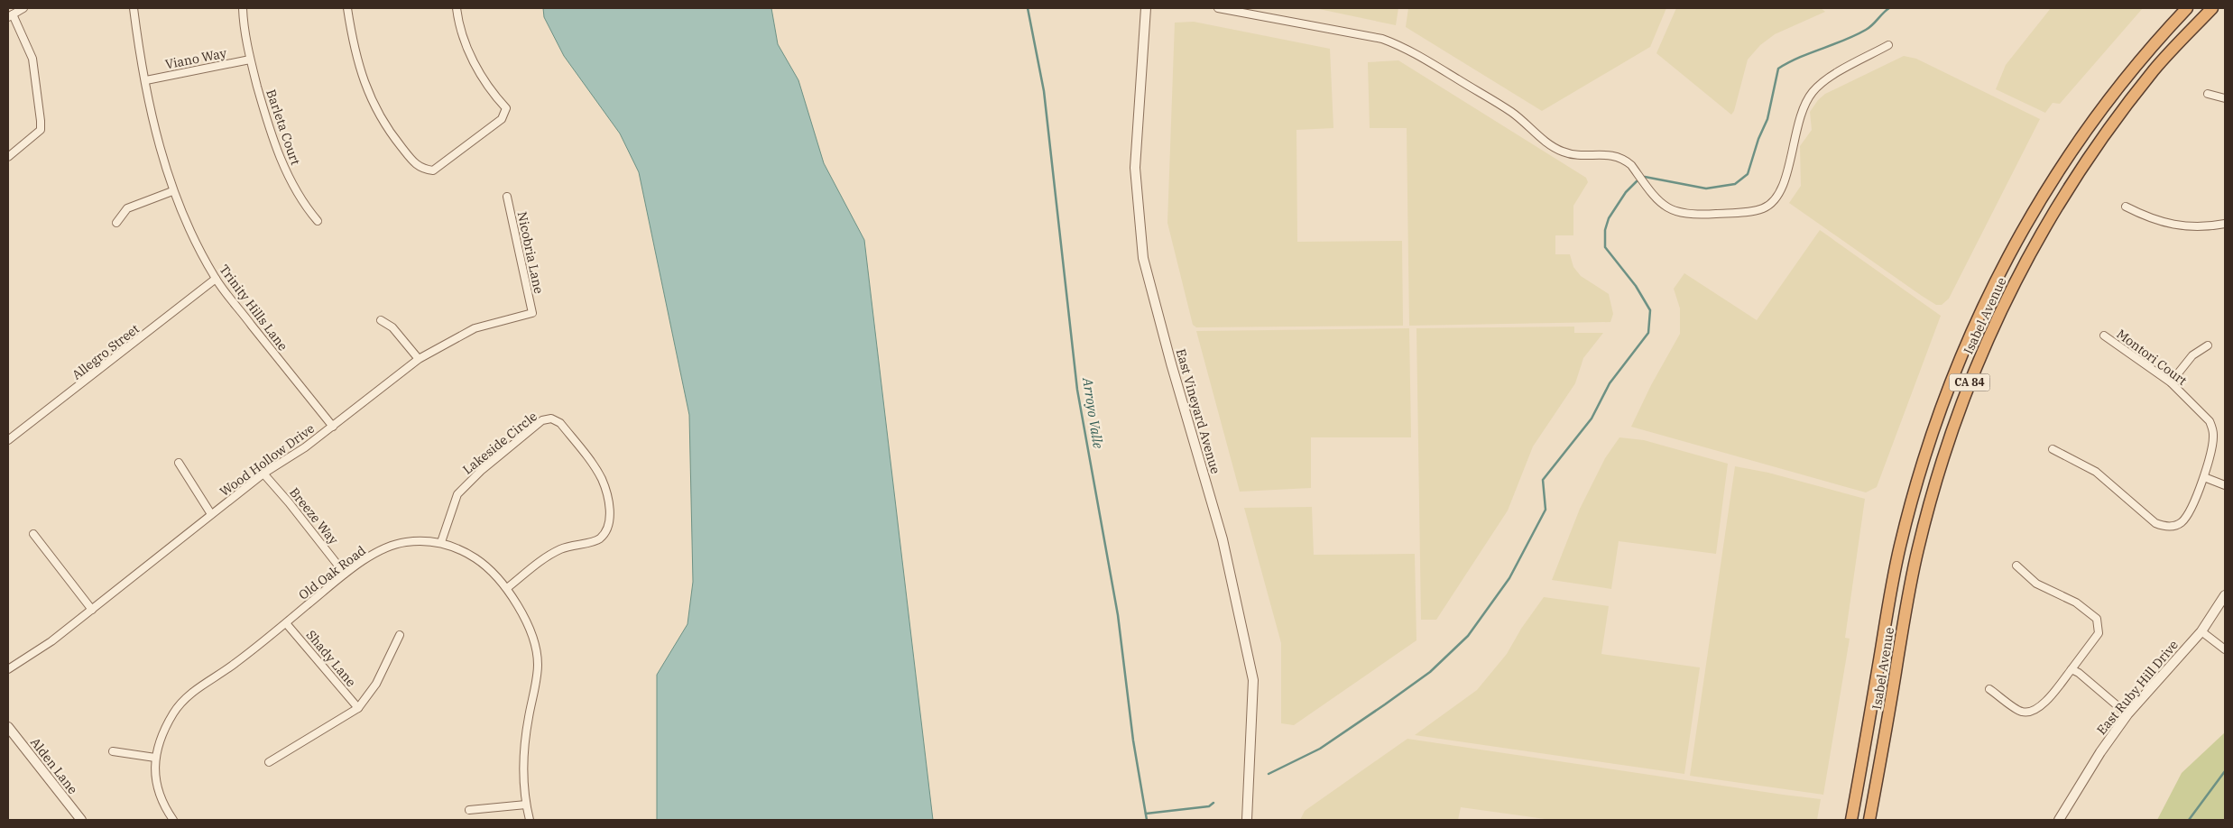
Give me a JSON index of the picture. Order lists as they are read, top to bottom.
{
  "streets": {
    "highway": ["Isabel Avenue", "CA 84"],
    "street": [
      "Viano Way",
      "Barleta Court",
      "Nicobria Lane",
      "Trinity Hills Lane",
      "Allegro Street",
      "Montori Court",
      "East Vineyard Avenue",
      "Lakeside Circle",
      "Wood Hollow Drive",
      "Breeze Way",
      "Old Oak Road",
      "Shady Lane",
      "East Ruby Hill Drive",
      "Alden Lane"
    ]
  },
  "crossings": [
    ["Viano Way", "Barleta Court"],
    ["Viano Way", "Trinity Hills Lane"],
    ["Nicobria Lane", "Wood Hollow Drive"],
    ["Trinity Hills Lane", "Allegro Street"],
    ["Trinity Hills Lane", "Wood Hollow Drive"],
    ["Lakeside Circle", "Old Oak Road"],
    ["Wood Hollow Drive", "Breeze Way"],
    ["Breeze Way", "Old Oak Road"],
    ["Old Oak Road", "Shady Lane"]
  ],
  "water": ["Arroyo Valle"]
}
